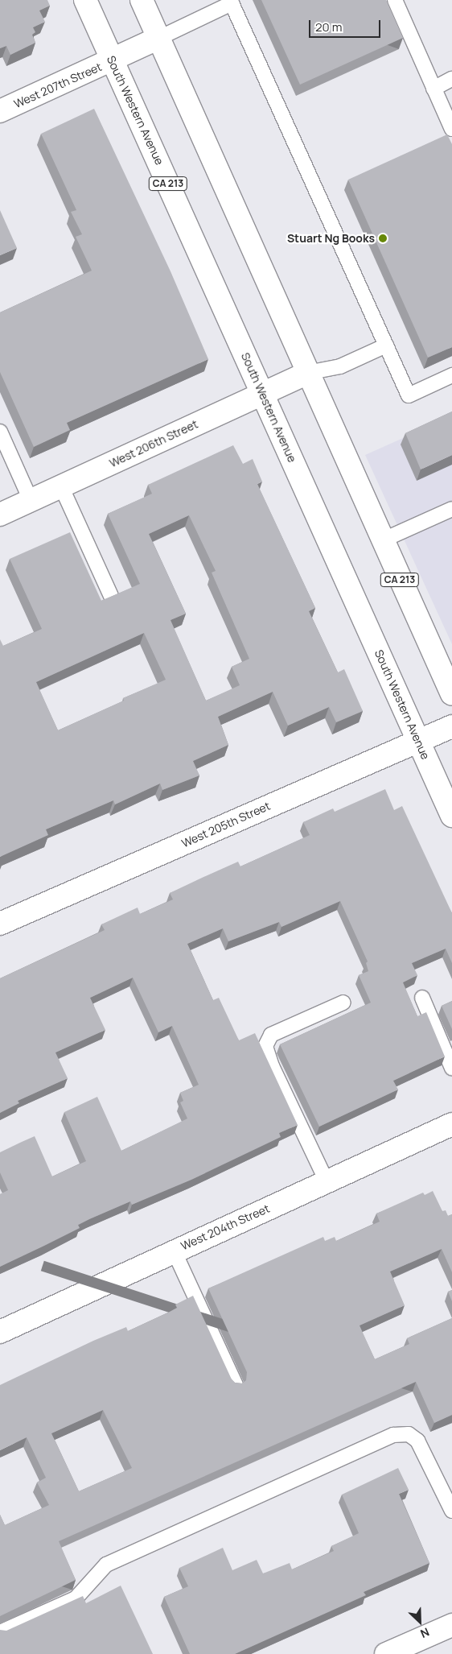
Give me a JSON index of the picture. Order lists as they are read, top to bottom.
{
  "streets": {
    "main road": [
      "West 207th Street",
      "South Western Avenue",
      "CA 213",
      "West 206th Street",
      "West 205th Street",
      "West 204th Street"
    ]
  },
  "crossings": [
    ["West 207th Street", "South Western Avenue"],
    ["West 207th Street", "CA 213"],
    ["South Western Avenue", "West 206th Street"],
    ["South Western Avenue", "West 205th Street"],
    ["CA 213", "West 206th Street"]
  ],
  "places": ["Stuart Ng Books"],
  "scale_bar": "20 m",
  "north": "bottom right"
}
